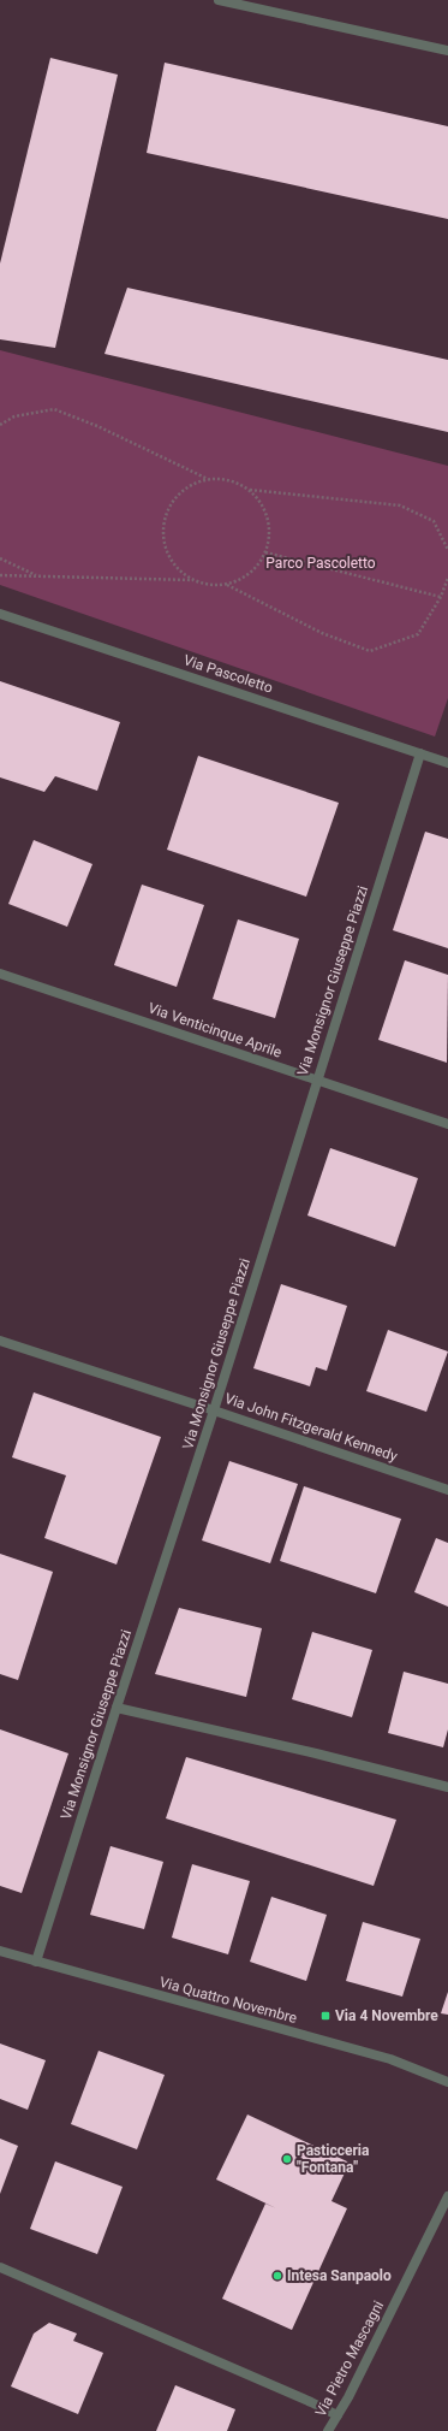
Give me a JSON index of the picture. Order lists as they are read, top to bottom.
{
  "streets": {
    "street": [
      "Via Pascoletto",
      "Via Monsignor Giuseppe Piazzi",
      "Via Venticinque Aprile",
      "Via John Fitzgerald Kennedy",
      "Via Quattro Novembre",
      "Via Pietro Mascagni"
    ]
  },
  "crossings": [
    ["Via Pascoletto", "Via Monsignor Giuseppe Piazzi"],
    ["Via Monsignor Giuseppe Piazzi", "Via Venticinque Aprile"],
    ["Via Monsignor Giuseppe Piazzi", "Via John Fitzgerald Kennedy"],
    ["Via Monsignor Giuseppe Piazzi", "Via Quattro Novembre"]
  ],
  "parks": ["Parco Pascoletto"],
  "places": {
    "transit": ["Via 4 Novembre"],
    "other": ["Pasticceria \"Fontana\"", "Intesa Sanpaolo"]
  }
}
